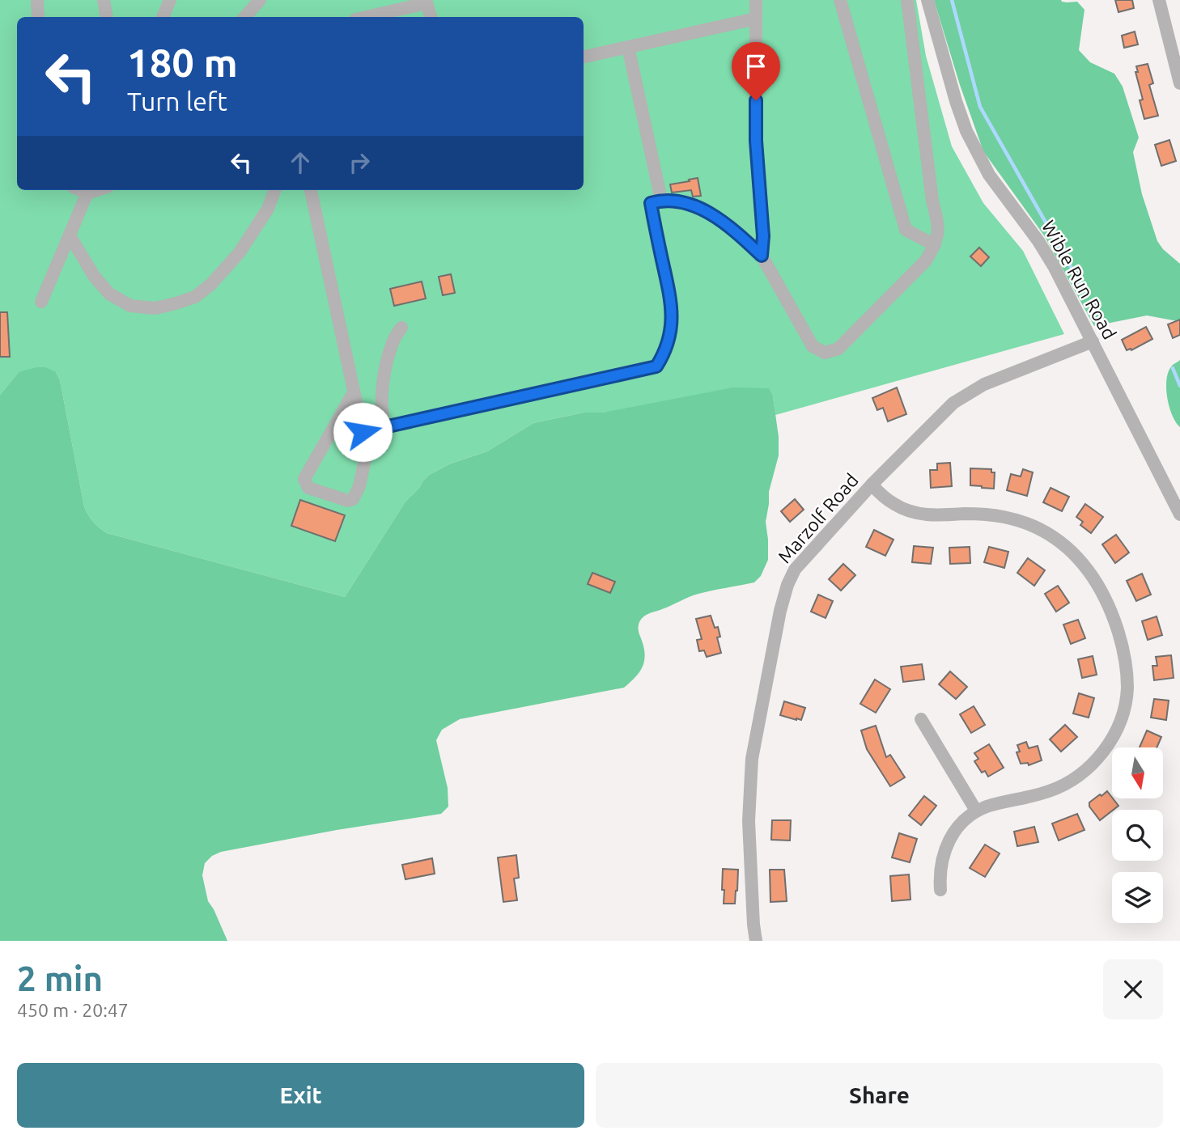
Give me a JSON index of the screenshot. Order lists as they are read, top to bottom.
{
  "streets": {
    "street": ["Wible Run Road", "Marzolf Road"]
  },
  "crossings": [
    ["Wible Run Road", "Marzolf Road"]
  ],
  "north": "bottom",
  "page": {
    "turn": ["180 m", "Turn left"],
    "heading": ["2 min", "450 m · 20:47"],
    "buttons": ["Exit", "Share"]
  }
}
